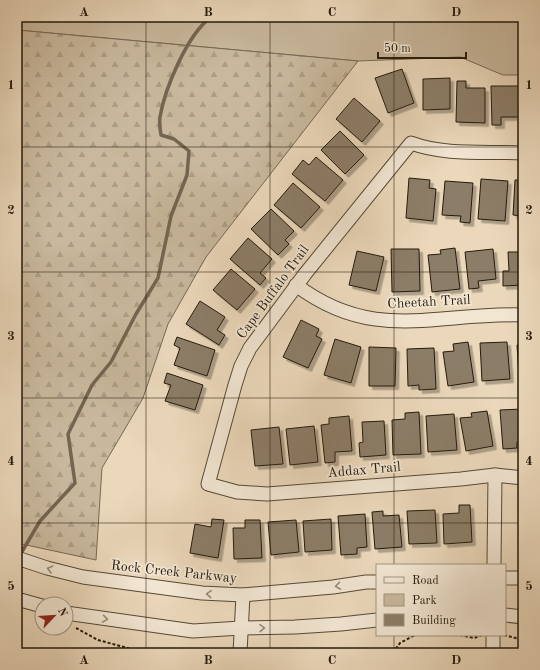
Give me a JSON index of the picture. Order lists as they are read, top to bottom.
{
  "streets": {
    "street": [
      "Cape Buffalo Trail",
      "Cheetah Trail",
      "Addax Trail",
      "Rock Creek Parkway"
    ]
  },
  "crossings": [
    ["Cape Buffalo Trail", "Cheetah Trail"],
    ["Cape Buffalo Trail", "Addax Trail"]
  ],
  "legend": ["Road", "Park", "Building"],
  "scale_bar": "50 m",
  "north": "top right",
  "grid": {
    "columns": [
      "A",
      "B",
      "C",
      "D"
    ],
    "rows": [
      "1",
      "2",
      "3",
      "4",
      "5"
    ]
  }
}
